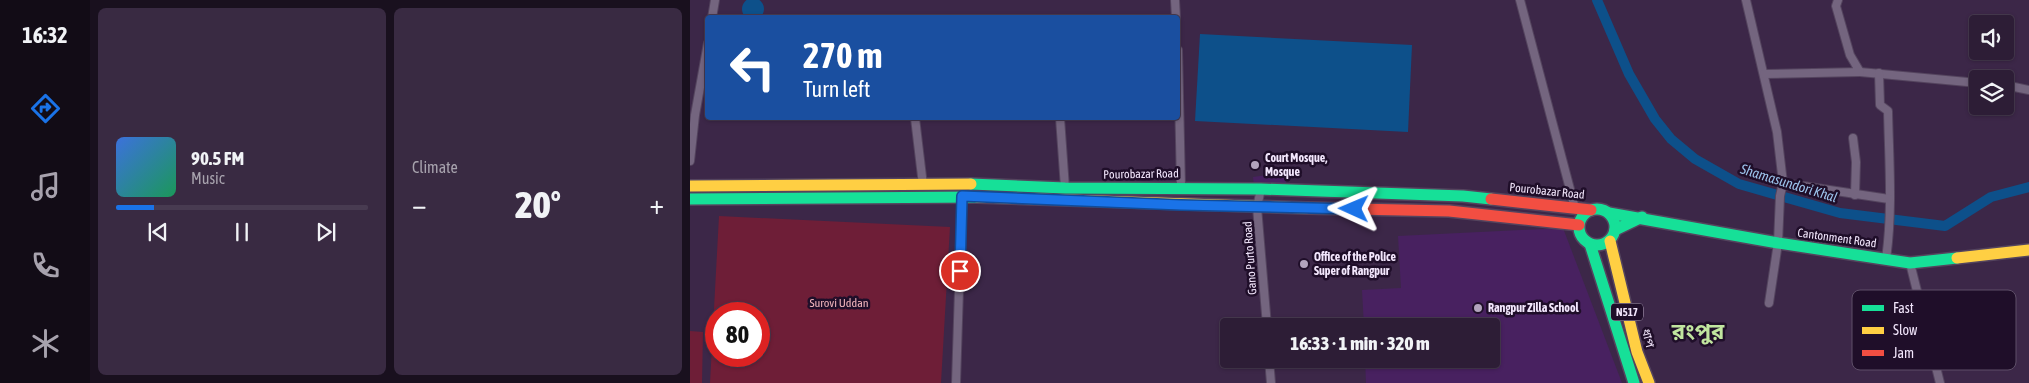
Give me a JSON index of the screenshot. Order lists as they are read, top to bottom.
{
  "streets": {
    "main road": [
      "Pourobazar Road",
      "Cantonment Road",
      "N517",
      "ধাপ"
    ],
    "street": ["Gano Purto Road"]
  },
  "crossings": [
    ["Pourobazar Road", "Cantonment Road"],
    ["Pourobazar Road", "Gano Purto Road"],
    ["Pourobazar Road", "N517"],
    ["Pourobazar Road", "ধাপ"],
    ["Cantonment Road", "N517"],
    ["Cantonment Road", "ধাপ"],
    ["N517", "ধাপ"]
  ],
  "districts": ["রংপুর"],
  "water": ["Shamasundori Khal"],
  "parks": ["Surovi Uddan"],
  "places": ["Court Mosque, Mosque", "Office of the Police Super of Rangpur", "Rangpur Zilla School"],
  "legend": ["Fast", "Slow", "Jam"],
  "page": {
    "tabs": "16:32",
    "tile": "Climate",
    "turn": ["270 m", "Turn left"],
    "song": ["90.5 FM", "Music"],
    "heat": ["−", "20°", "+"],
    "limit": "80",
    "trip": "16:33 · 1 min · 320 m"
  }
}
